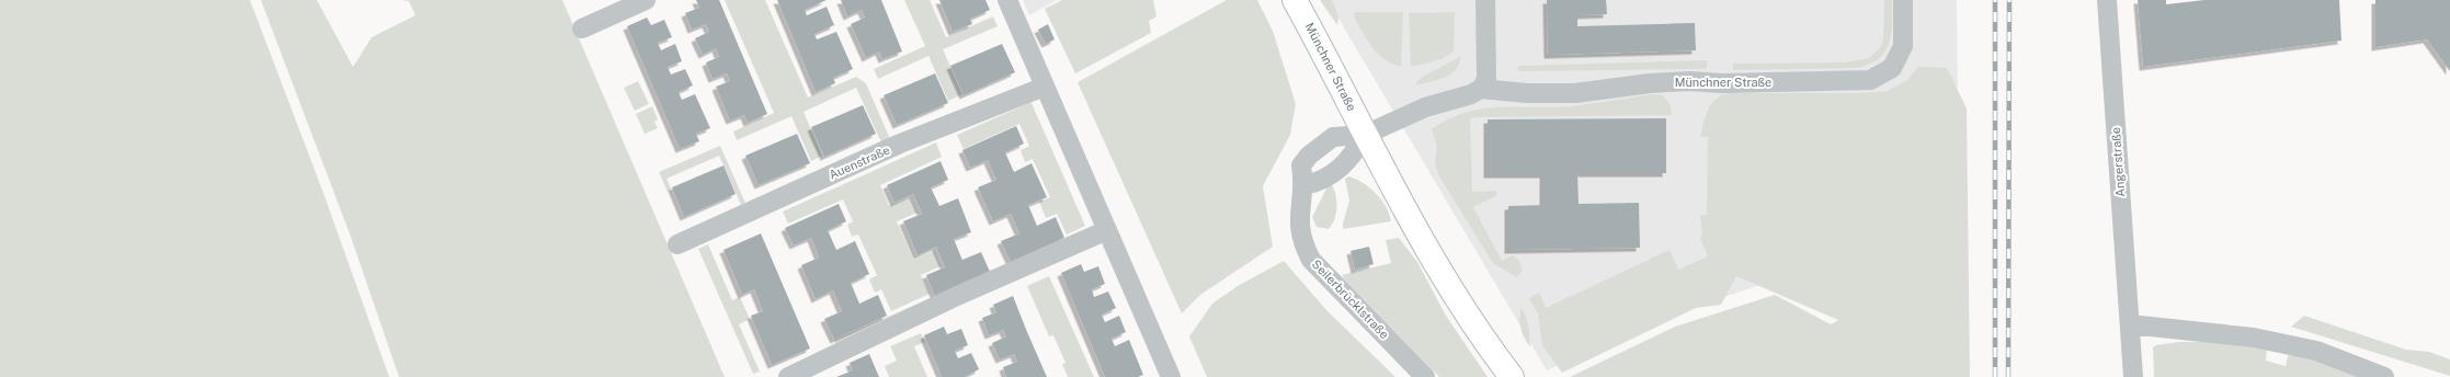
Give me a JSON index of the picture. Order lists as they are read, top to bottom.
{
  "streets": {
    "main road": ["Münchner Straße"],
    "street": ["Auenstraße", "Angerstraße", "Seilerbrücklstraße"]
  },
  "crossings": [
    ["Münchner Straße", "Seilerbrücklstraße"]
  ]
}
